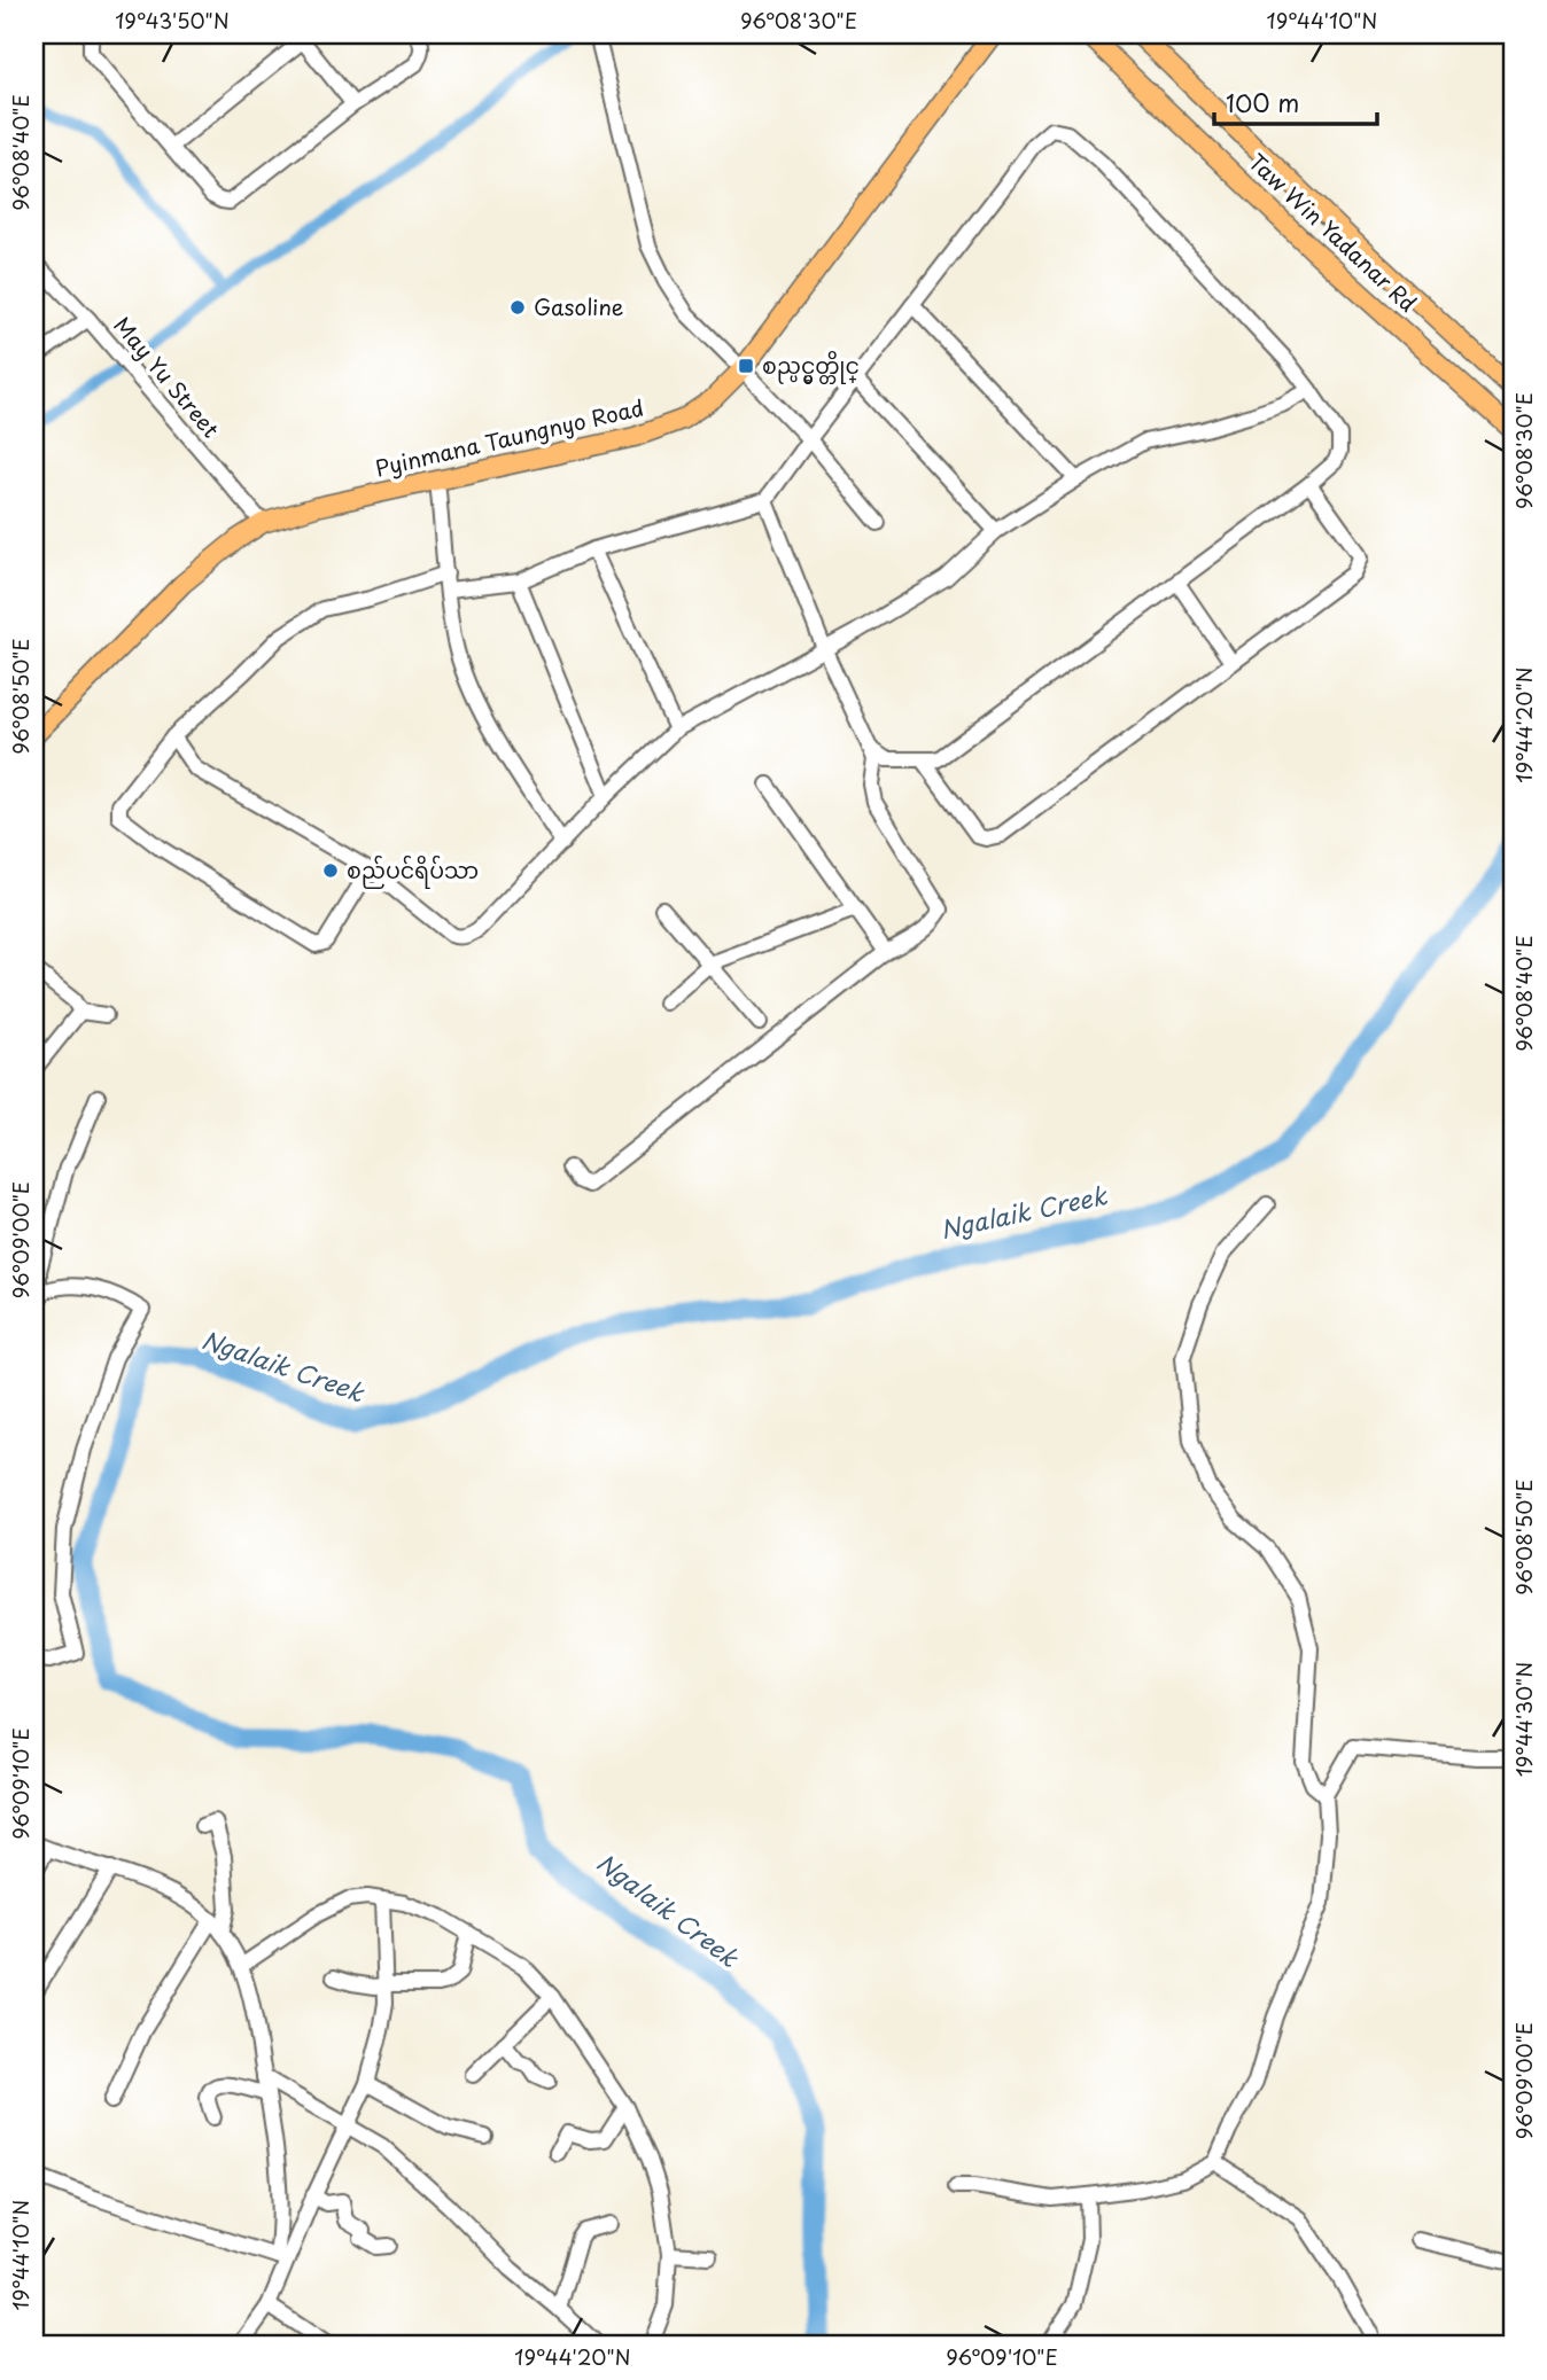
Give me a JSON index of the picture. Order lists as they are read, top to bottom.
{
  "streets": {
    "main road": ["Taw Win Yadanar Rd", "Pyinmana Taungnyo Road"],
    "street": ["May Yu Street"]
  },
  "crossings": [
    ["May Yu Street", "Pyinmana Taungnyo Road"]
  ],
  "water": ["Ngalaik Creek"],
  "places": {
    "other": ["Gasoline", "စည်ပင်ရိပ်သာ"],
    "transit": ["စည္ပင္မွတ္တိုင္"]
  },
  "scale_bar": "100 m",
  "coordinates": [
    "19°43'50\"N",
    "96°08'30\"E",
    "19°44'10\"N",
    "96°08'40\"E",
    "96°08'50\"E",
    "19°44'20\"N",
    "96°09'00\"E",
    "19°44'30\"N",
    "96°09'10\"E"
  ]
}
